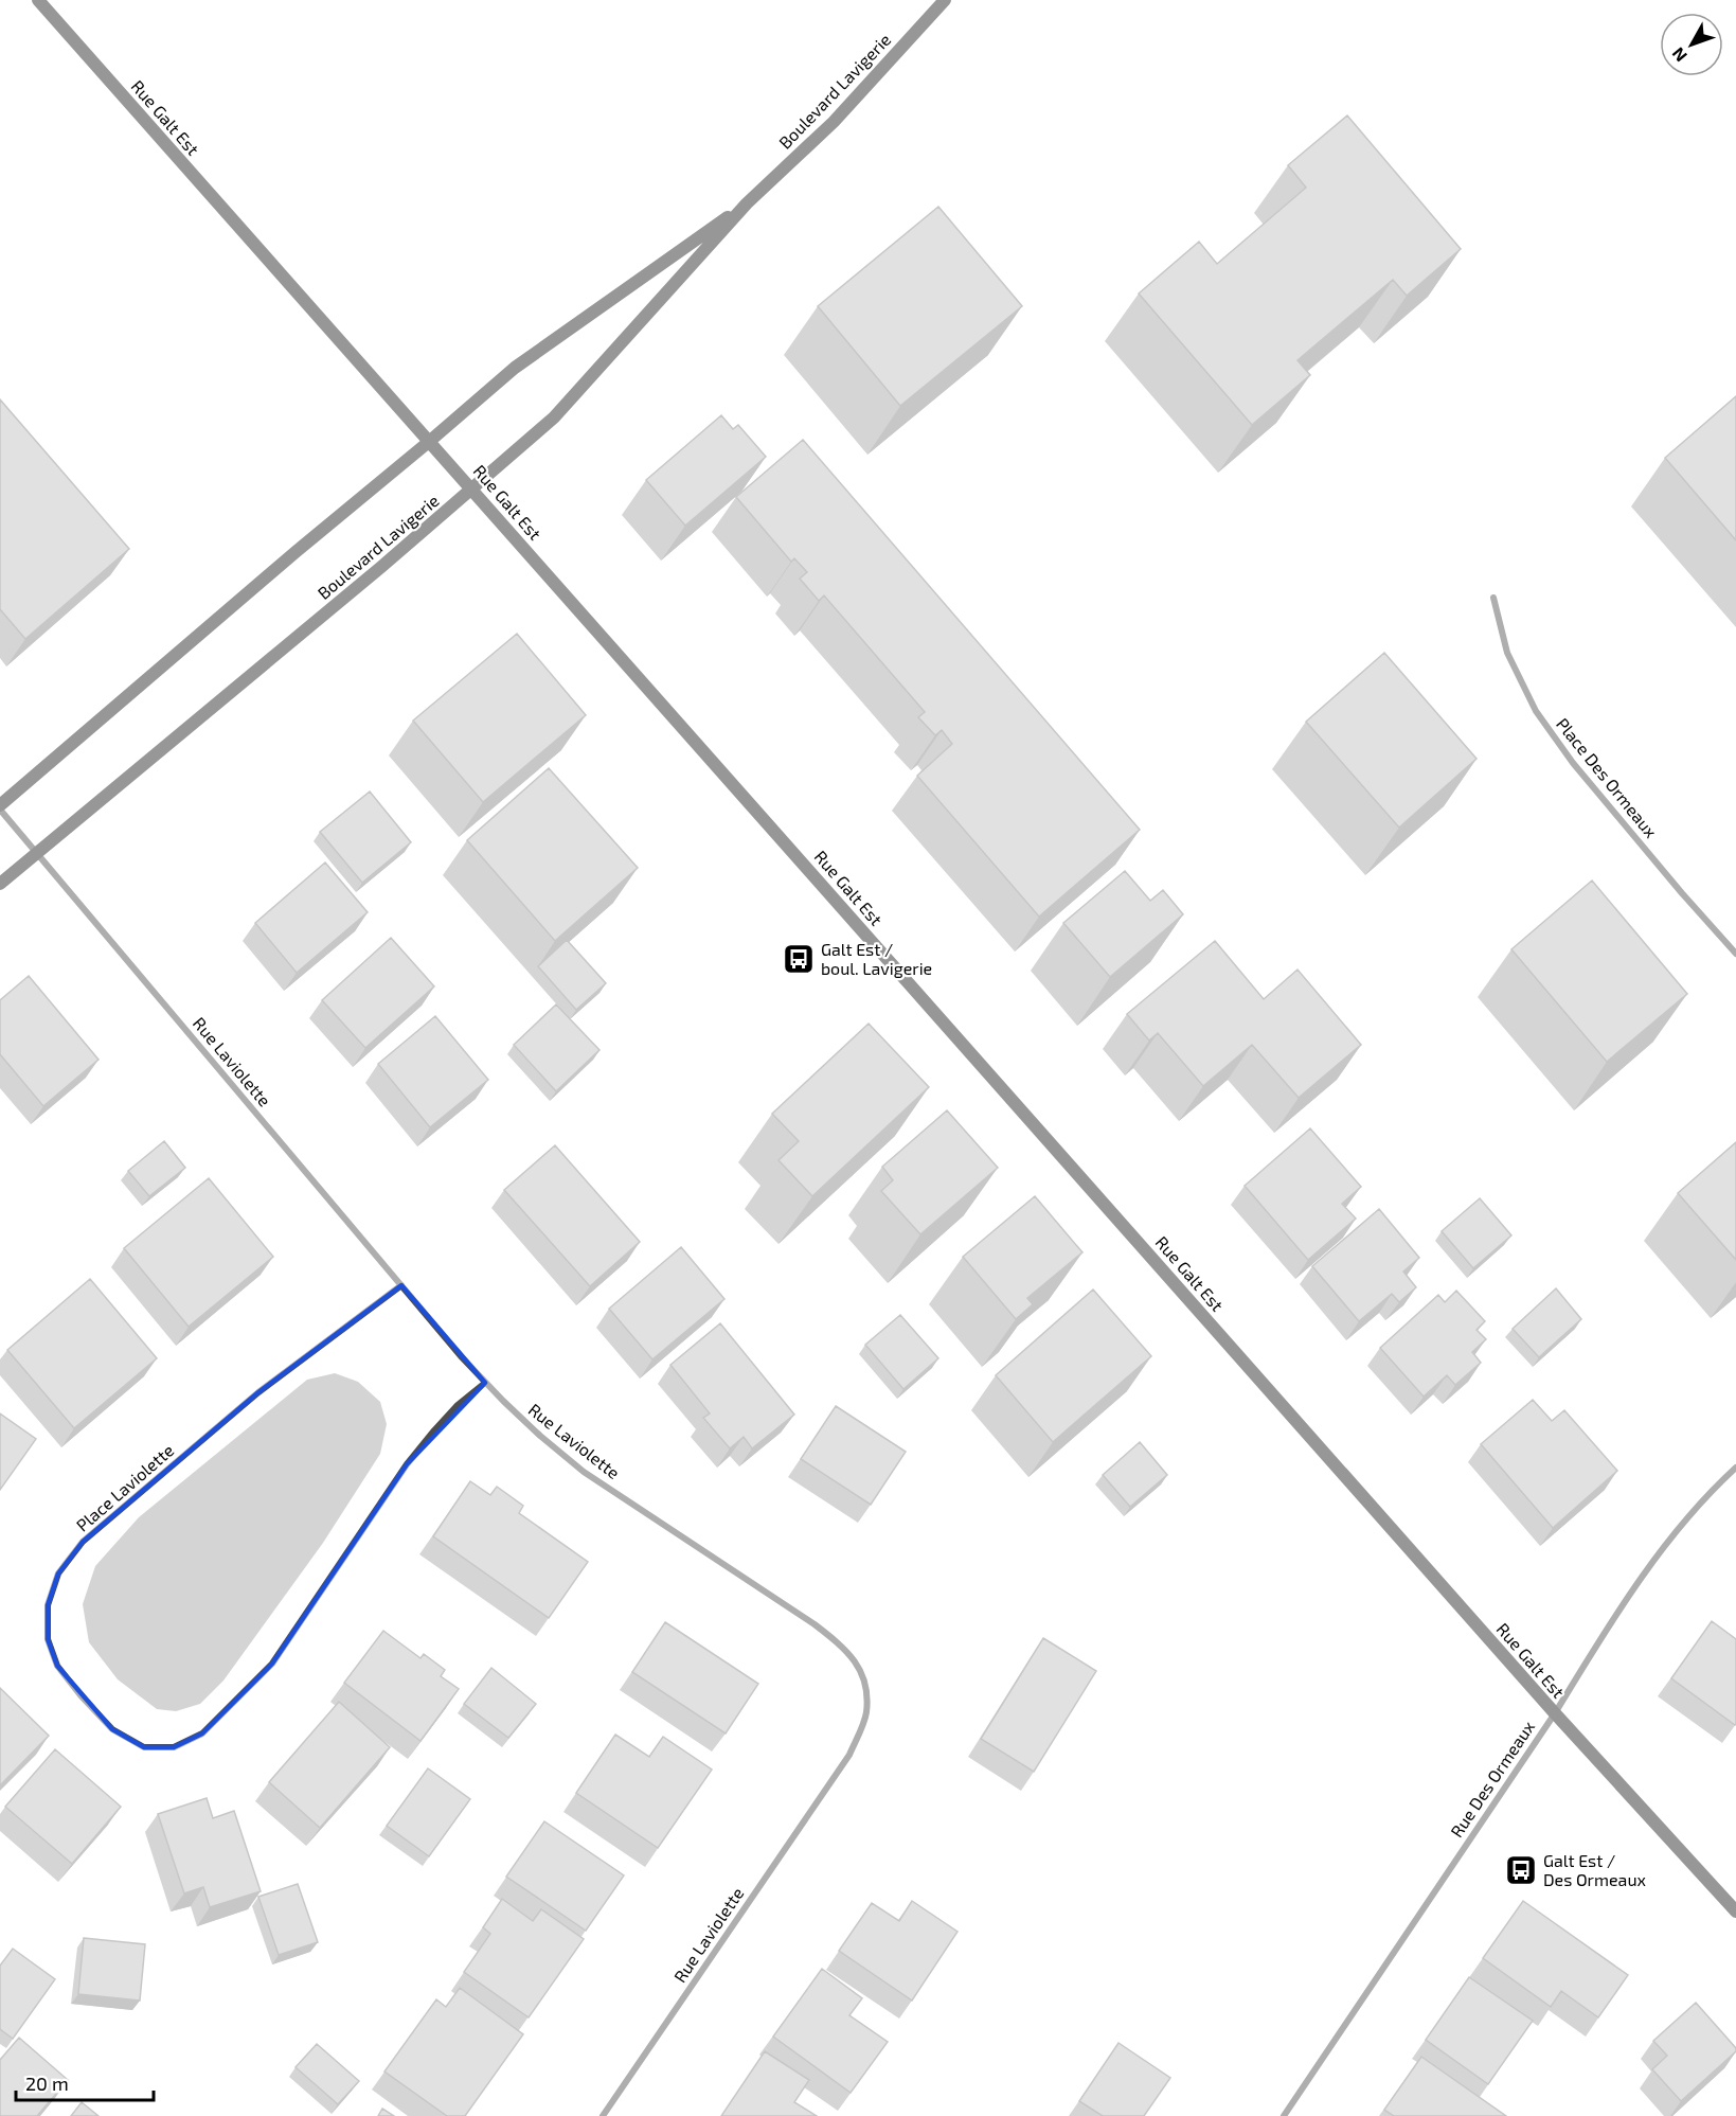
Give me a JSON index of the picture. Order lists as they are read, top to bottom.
{
  "streets": {
    "main road": ["Boulevard Lavigerie", "Rue Galt Est"],
    "street": [
      "Place Des Ormeaux",
      "Rue Laviolette",
      "Place Laviolette",
      "Rue Des Ormeaux"
    ]
  },
  "crossings": [
    ["Boulevard Lavigerie", "Rue Galt Est"],
    ["Boulevard Lavigerie", "Rue Laviolette"],
    ["Rue Galt Est", "Rue Des Ormeaux"],
    ["Rue Laviolette", "Place Laviolette"]
  ],
  "places": {
    "bus stop": ["Galt Est / boul. Lavigerie", "Galt Est / Des Ormeaux"]
  },
  "scale_bar": "20 m",
  "north": "bottom left"
}
